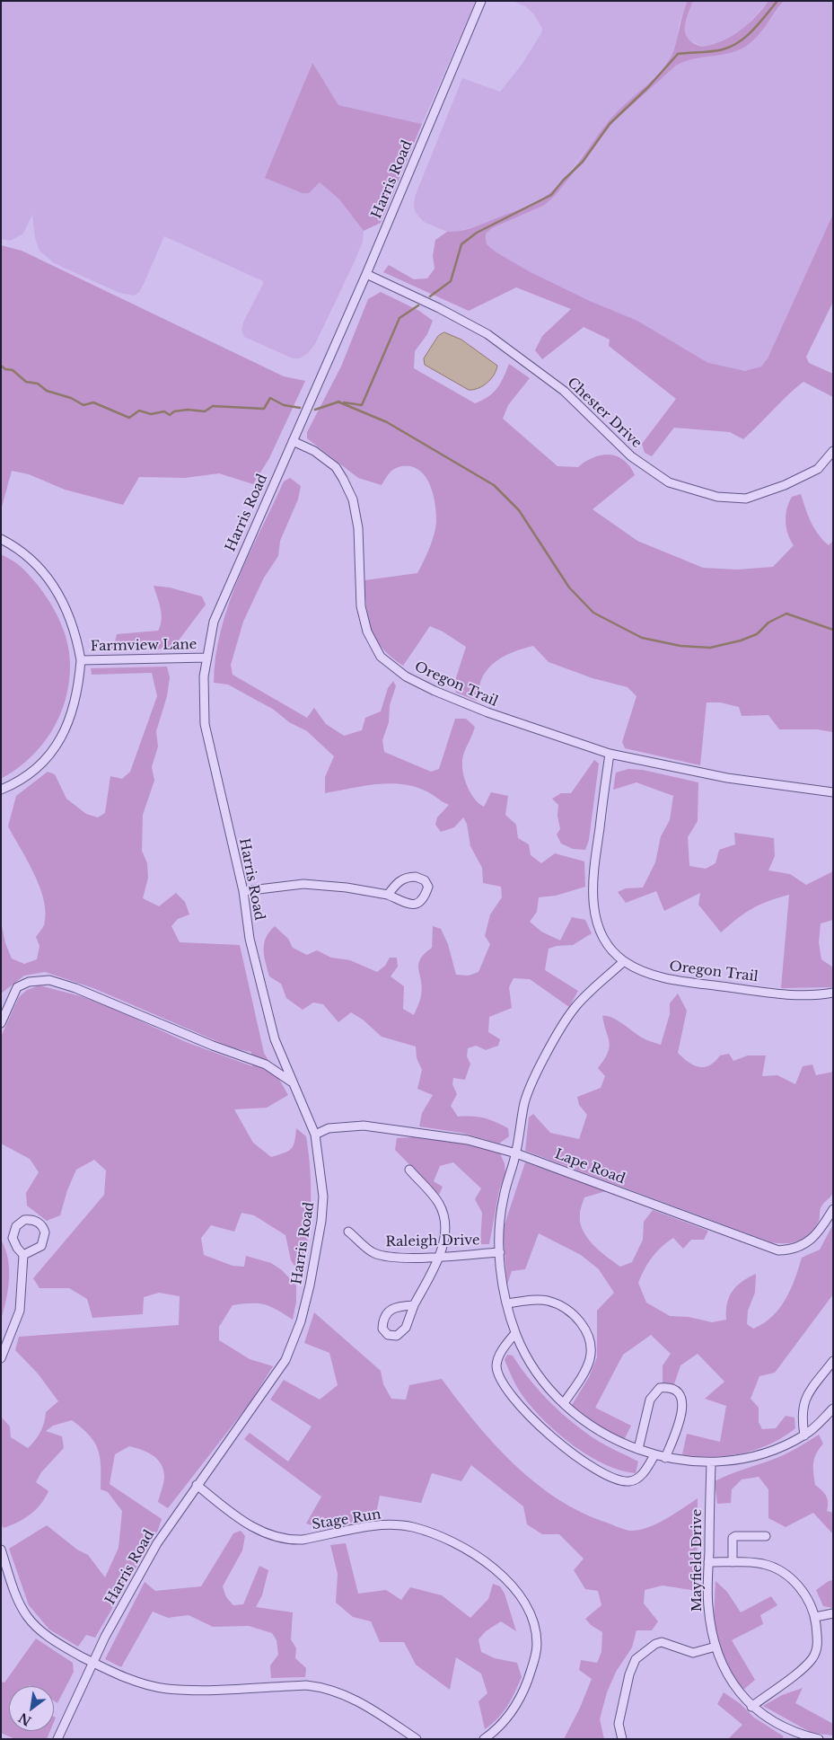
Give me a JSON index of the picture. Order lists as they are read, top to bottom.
{
  "streets": {
    "street": [
      "Harris Road",
      "Chester Drive",
      "Farmview Lane",
      "Oregon Trail",
      "Lape Road",
      "Raleigh Drive",
      "Stage Run",
      "Mayfield Drive"
    ]
  },
  "crossings": [
    ["Harris Road", "Chester Drive"],
    ["Harris Road", "Farmview Lane"],
    ["Harris Road", "Oregon Trail"],
    ["Harris Road", "Lape Road"],
    ["Harris Road", "Stage Run"]
  ],
  "north": "bottom left"
}
